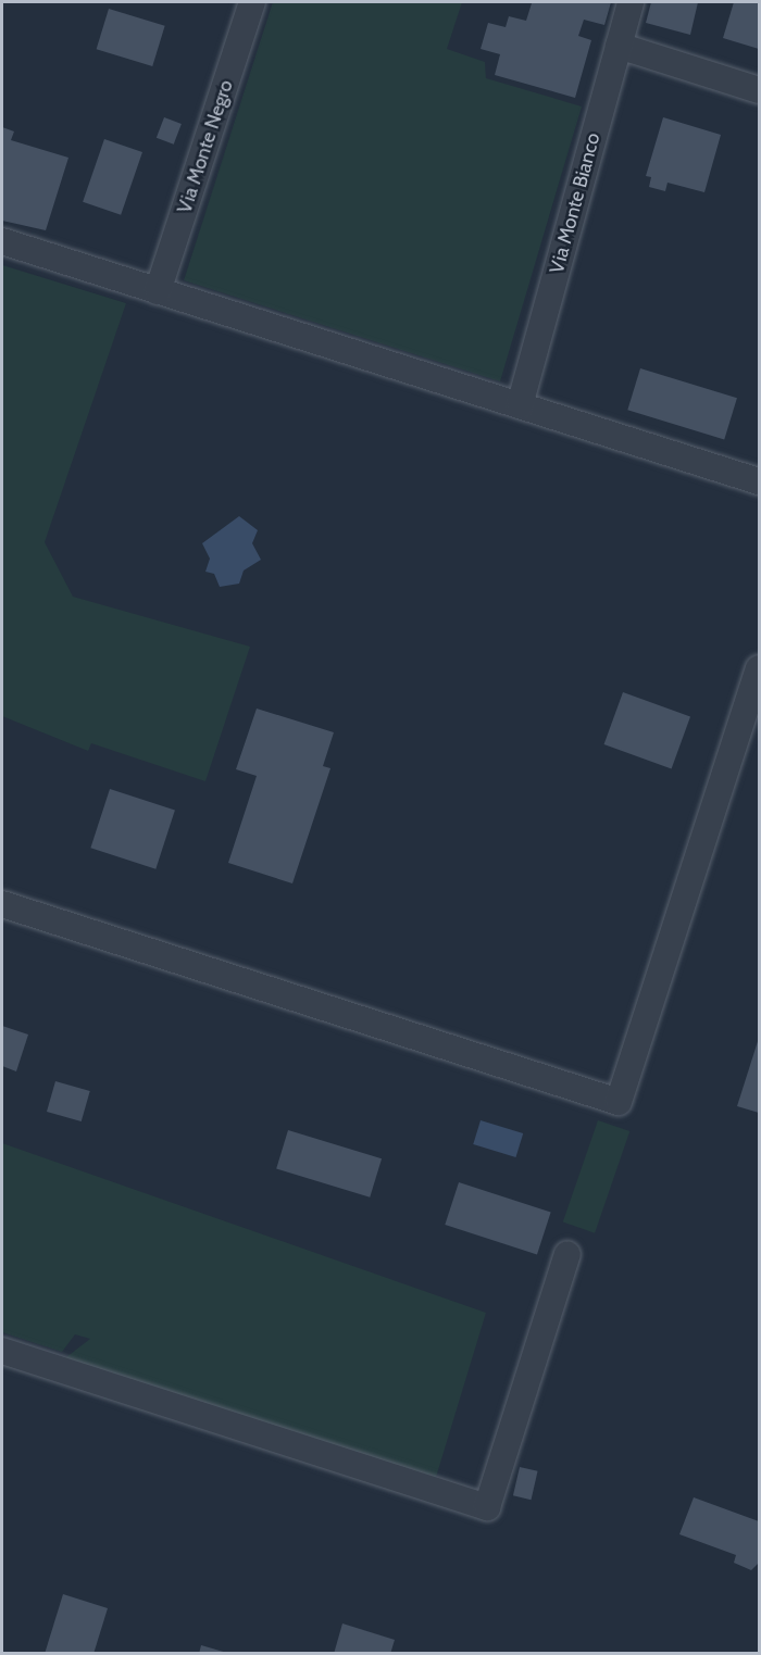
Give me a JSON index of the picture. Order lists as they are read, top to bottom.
{
  "streets": {
    "street": ["Via Monte Negro", "Via Monte Bianco"]
  }
}
